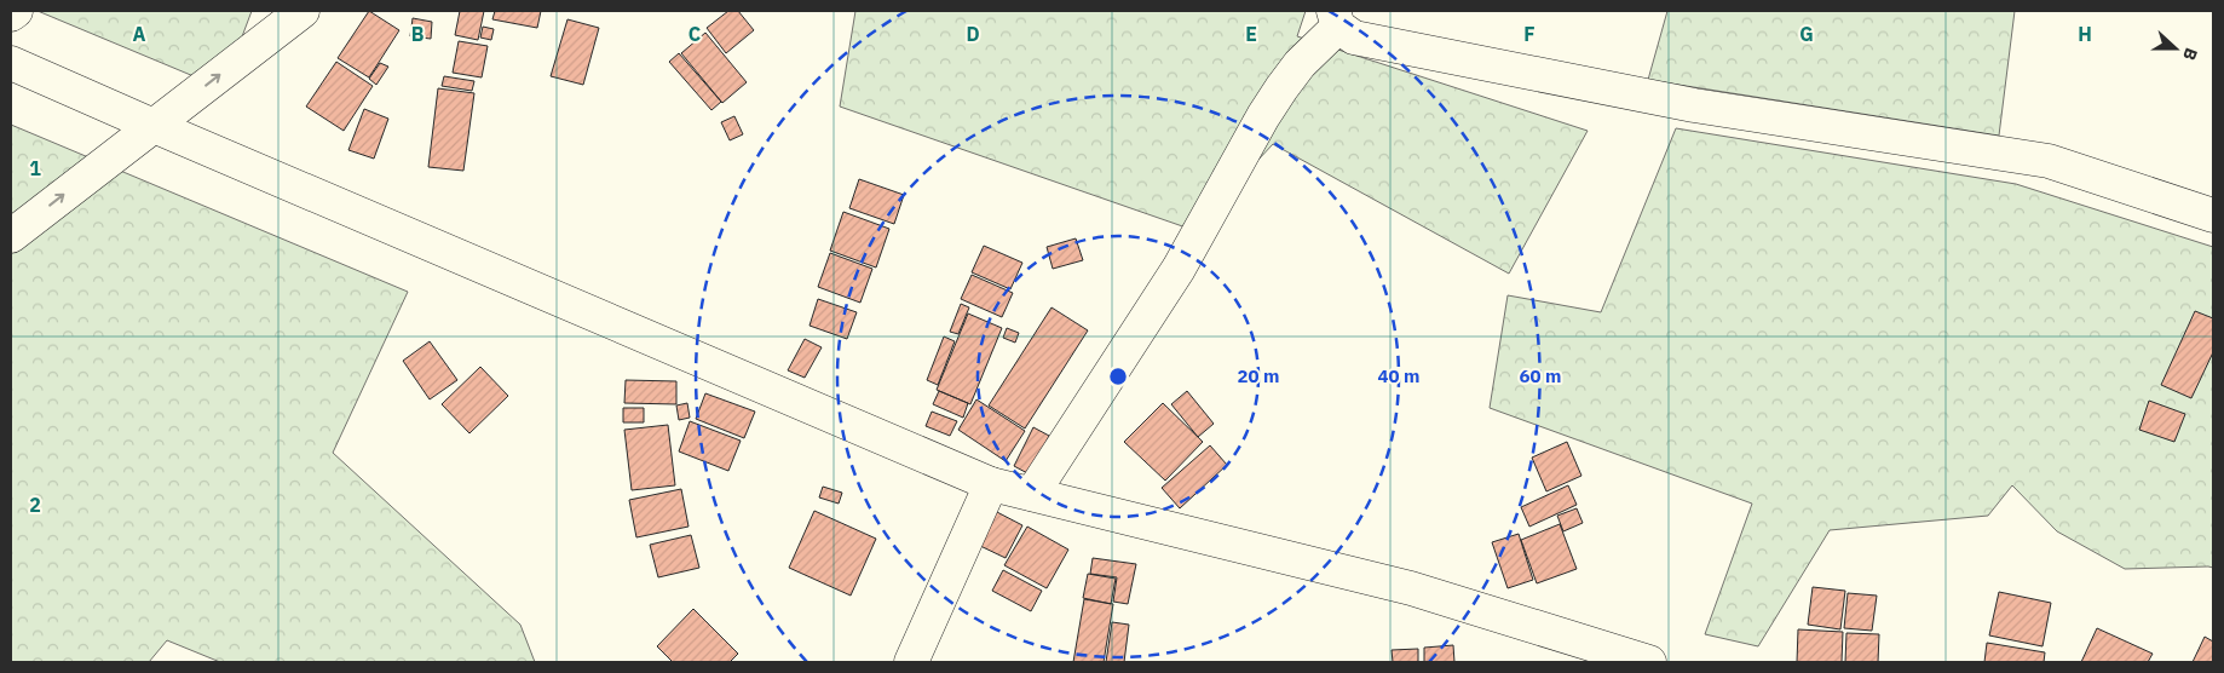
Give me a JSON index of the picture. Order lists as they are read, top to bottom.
{
  "north": "right",
  "grid": {
    "columns": [
      "A",
      "B",
      "C",
      "D",
      "E",
      "F",
      "G",
      "H"
    ],
    "rows": ["1", "2"]
  },
  "rings": ["20 m", "40 m", "60 m"]
}
